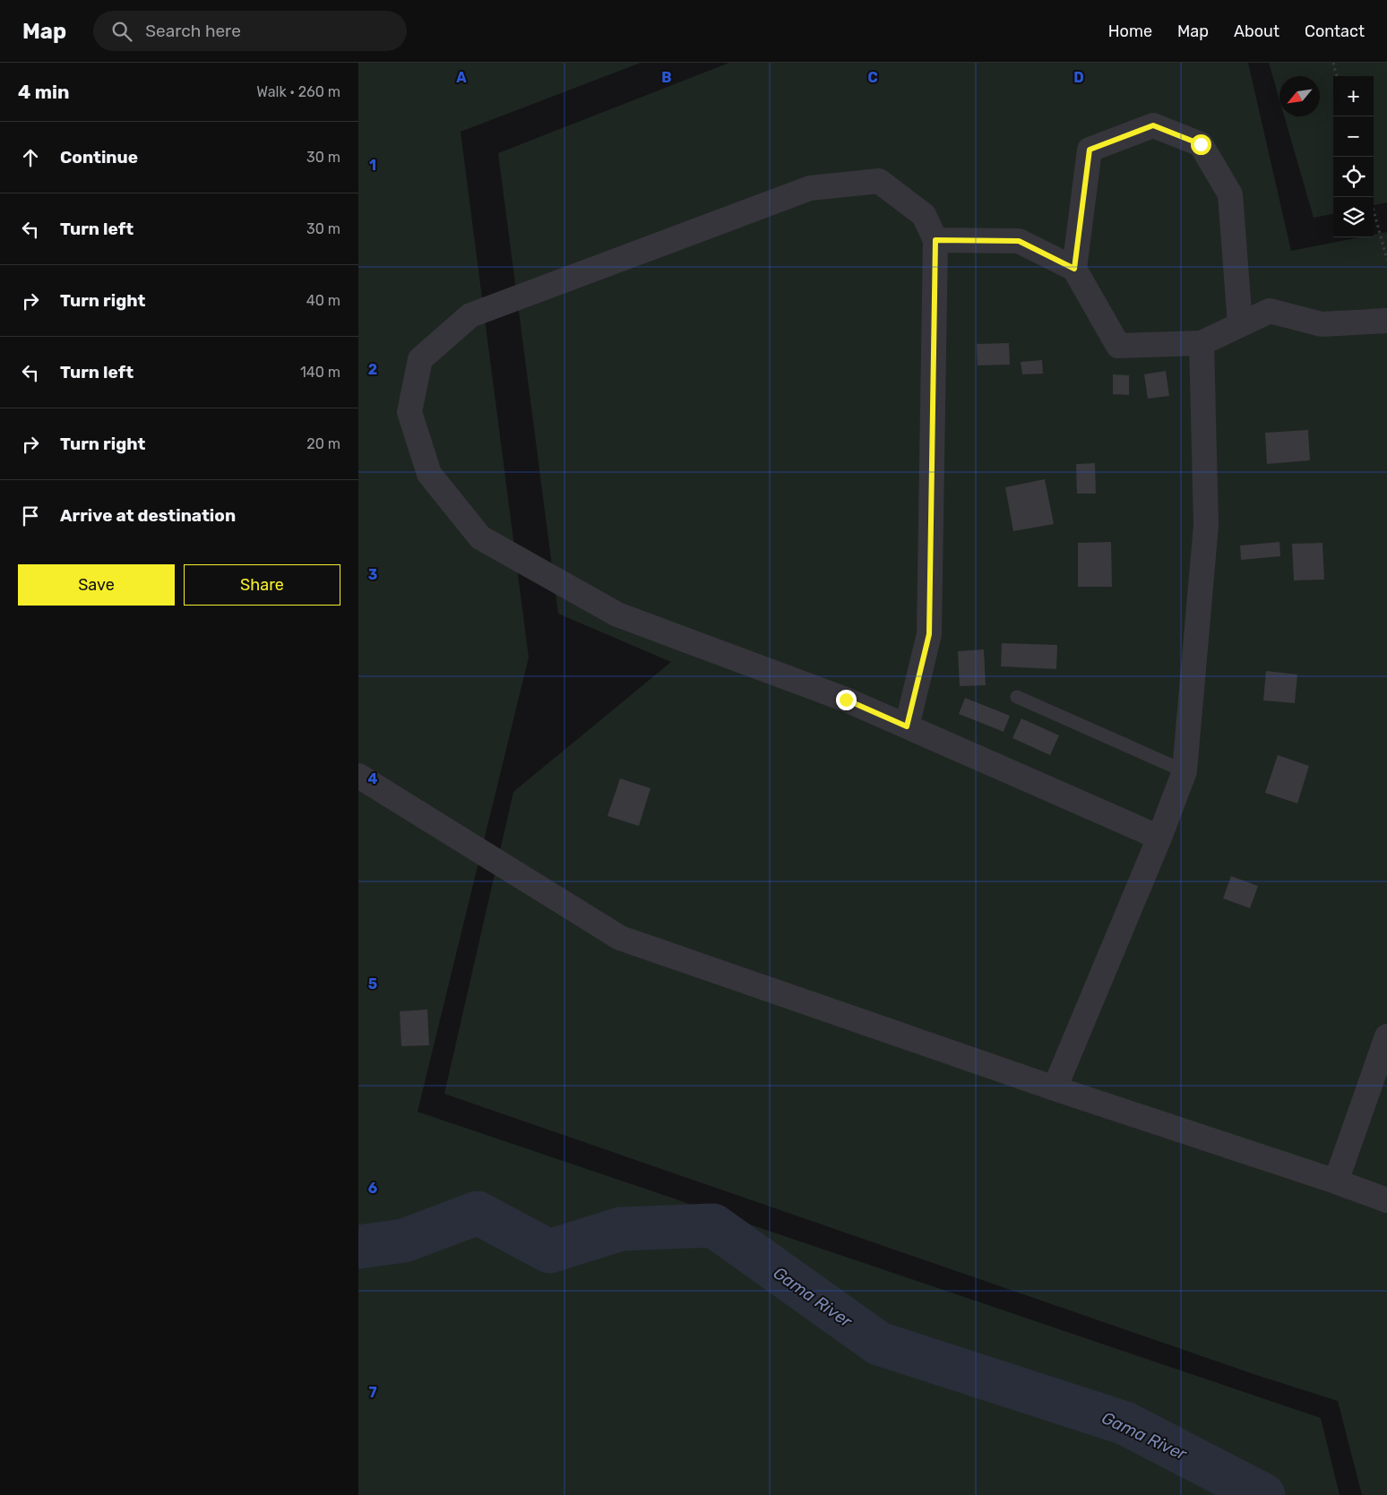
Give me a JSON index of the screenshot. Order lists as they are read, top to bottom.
{
  "water": ["Gama River"],
  "north": "bottom left",
  "page": {
    "header": "Map",
    "search": "Search here",
    "nav": [
      "Home",
      "Map",
      "About",
      "Contact"
    ],
    "heading": ["4 min", "Walk · 260 m"],
    "map_buttons": ["+", "−"],
    "list": [
      ["Continue", "30 m"],
      ["Turn left", "30 m"],
      ["Turn right", "40 m"],
      ["Turn left", "140 m"],
      ["Turn right", "20 m"],
      "Arrive at destination"
    ],
    "buttons": ["Save", "Share"]
  },
  "grid": {
    "columns": [
      "A",
      "B",
      "C",
      "D"
    ],
    "rows": [
      "1",
      "2",
      "3",
      "4",
      "5",
      "6",
      "7"
    ]
  }
}
